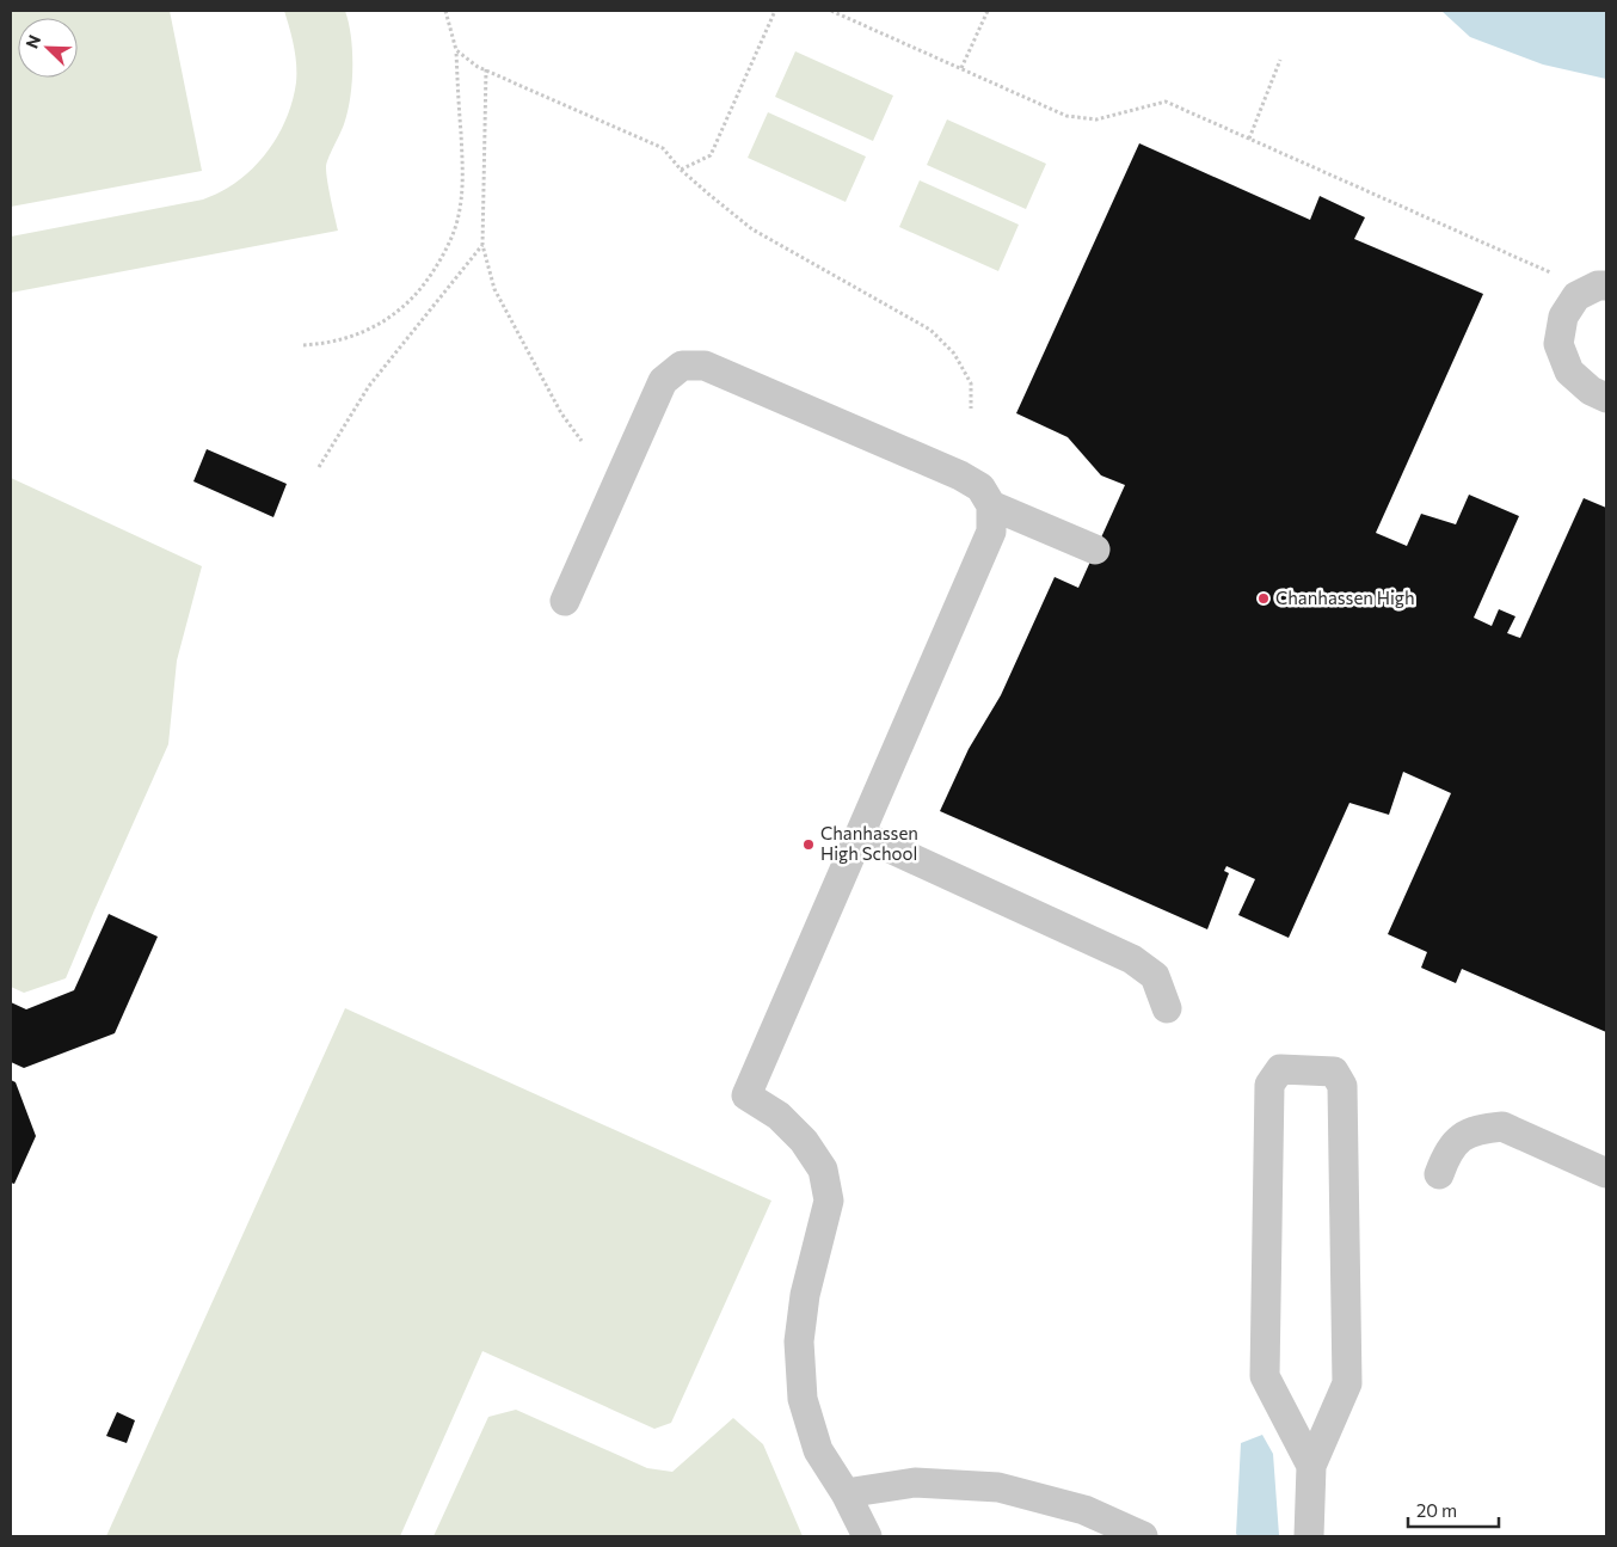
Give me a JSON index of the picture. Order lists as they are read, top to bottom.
{
  "places": ["Chanhassen High", "Chanhassen High School"],
  "scale_bar": "20 m",
  "north": "top left"
}
